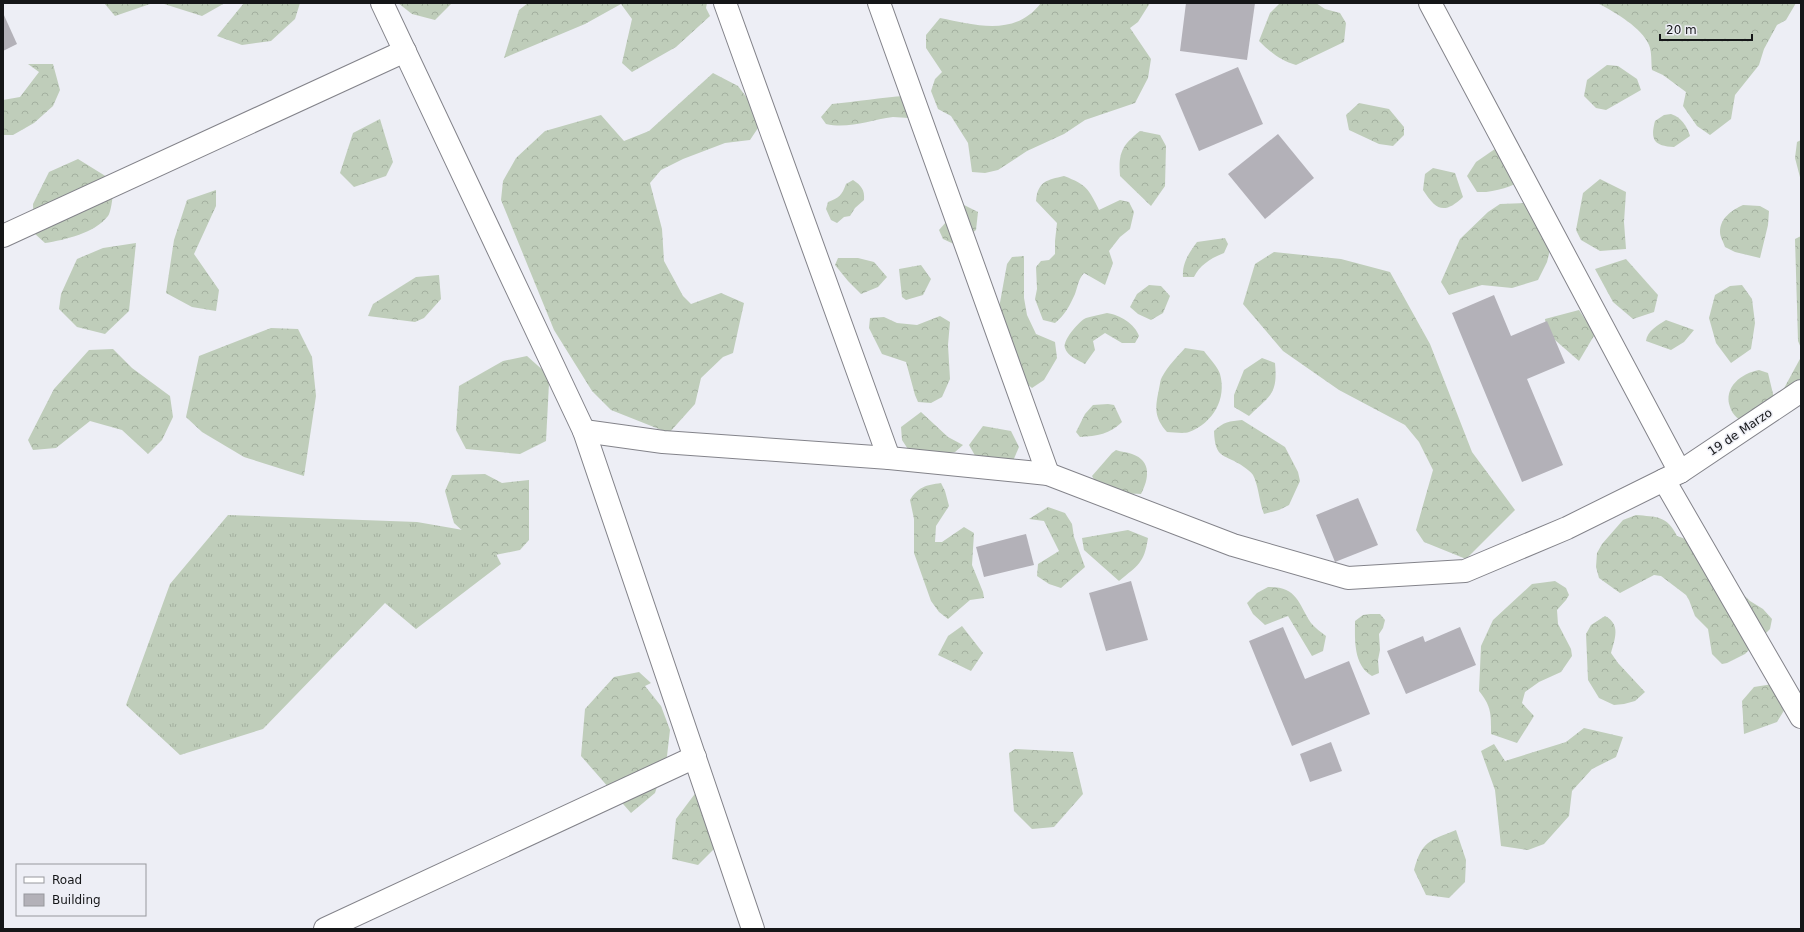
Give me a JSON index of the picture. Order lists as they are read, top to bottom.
{
  "streets": {
    "street": ["19 de Marzo"]
  },
  "legend": ["Road", "Building"],
  "scale_bar": "20 m"
}
